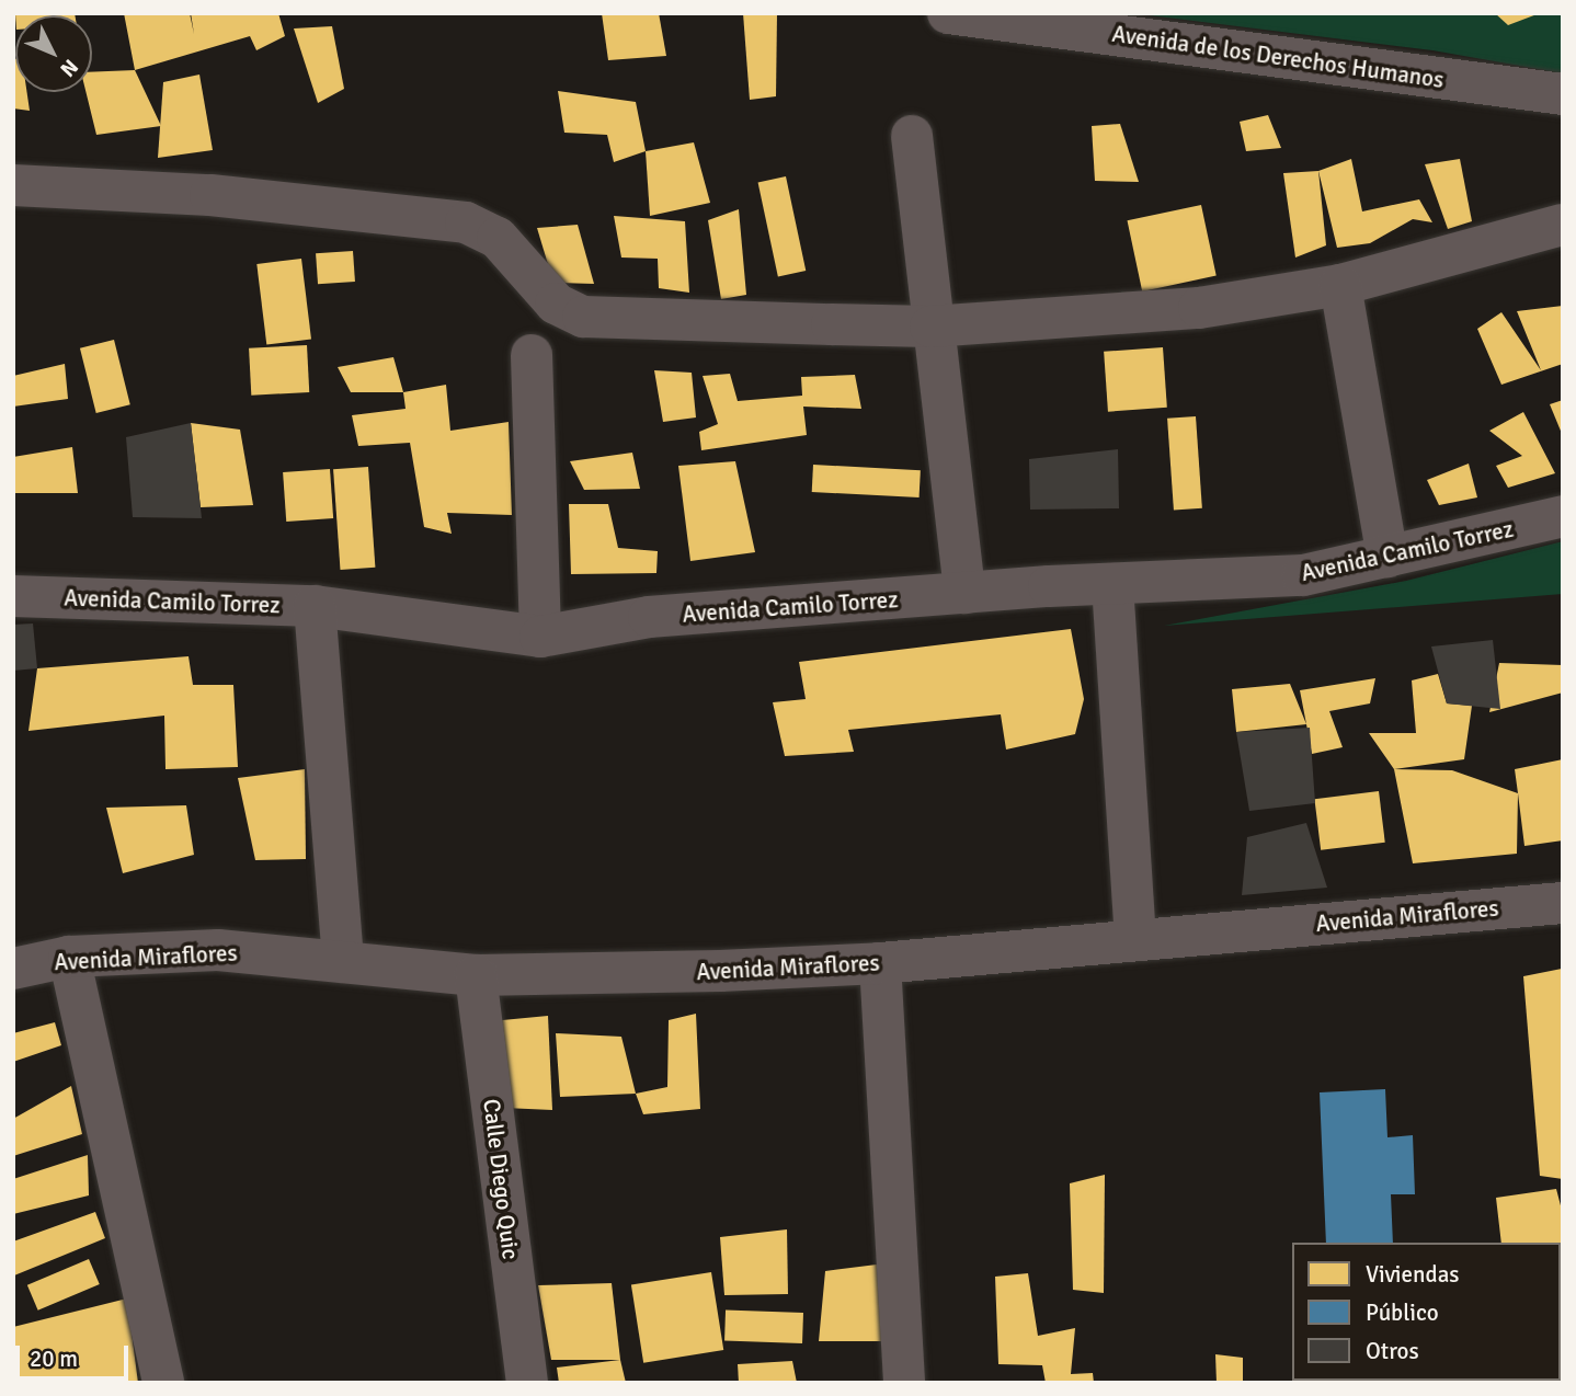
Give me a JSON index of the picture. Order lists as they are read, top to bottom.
{
  "streets": {
    "street": [
      "Avenida de los Derechos Humanos",
      "Avenida Camilo Torrez",
      "Avenida Miraflores",
      "Calle Diego Quic"
    ]
  },
  "crossings": [
    ["Avenida Miraflores", "Calle Diego Quic"]
  ],
  "legend": ["Viviendas", "Público", "Otros"],
  "scale_bar": "20 m",
  "north": "bottom right"
}
